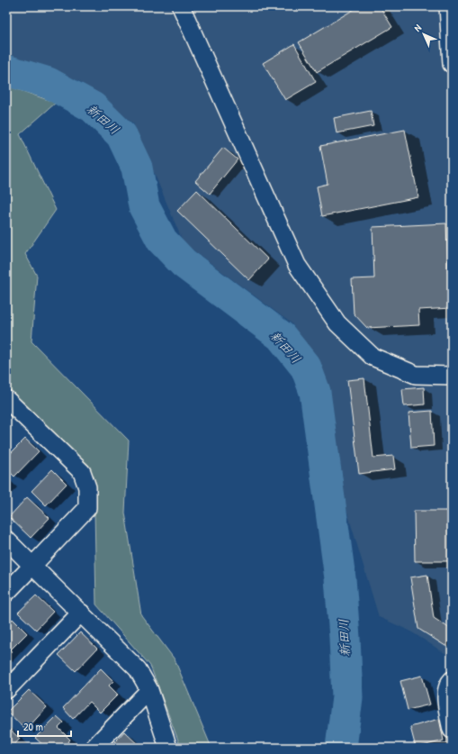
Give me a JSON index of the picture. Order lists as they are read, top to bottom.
{
  "water": ["新田川"],
  "scale_bar": "20 m",
  "north": "top left"
}
